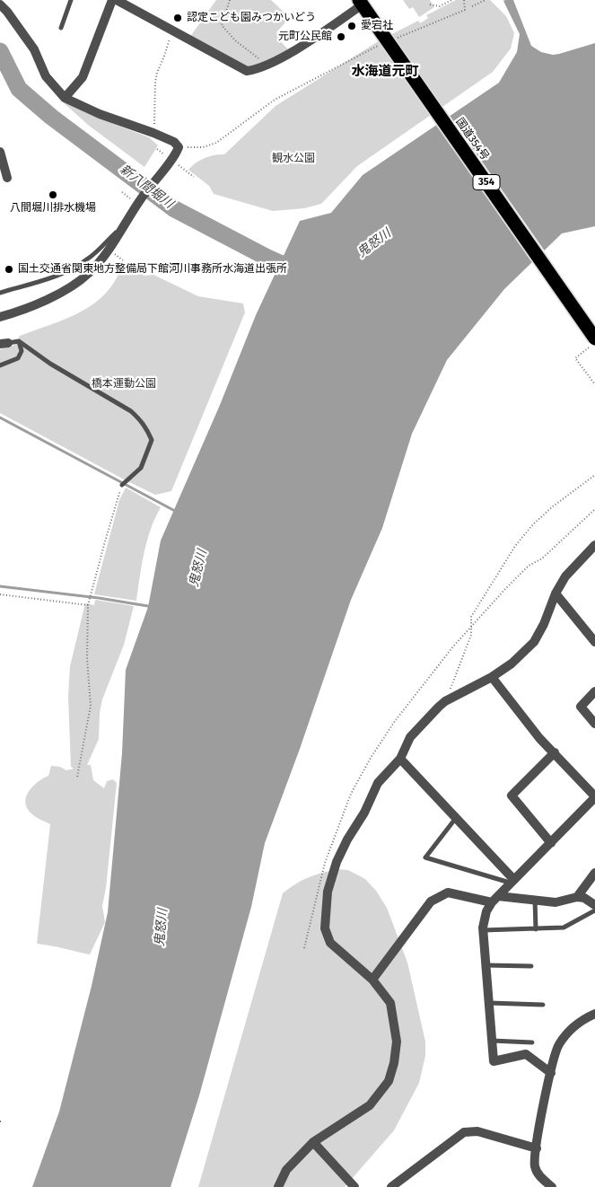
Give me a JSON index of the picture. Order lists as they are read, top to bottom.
{
  "streets": {
    "highway": ["国道354号", "354"]
  },
  "districts": ["水海道元町"],
  "water": ["新八間堀川", "鬼怒川"],
  "parks": ["観水公園", "橋本運動公園"],
  "places": [
    "認定こども園みつかいどう",
    "愛宕社",
    "元町公民館",
    "八間堀川排水機場",
    "国土交通省関東地方整備局下館河川事務所水海道出張所"
  ]
}
